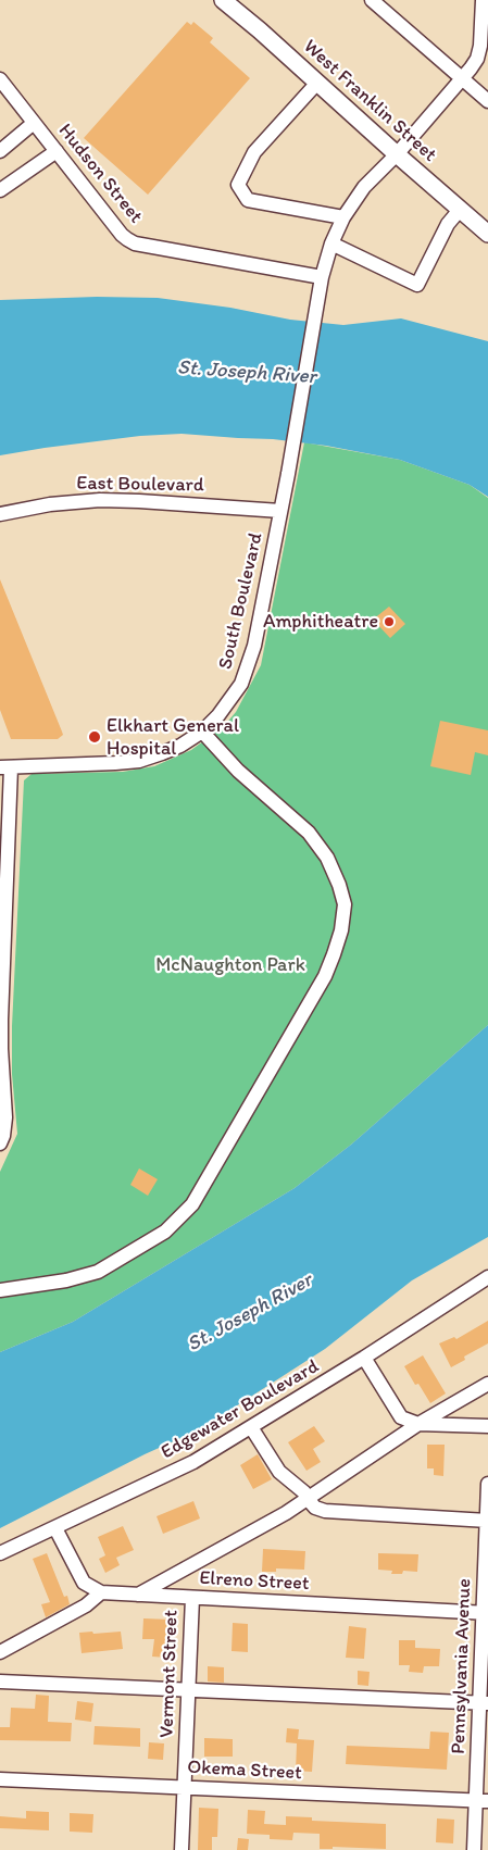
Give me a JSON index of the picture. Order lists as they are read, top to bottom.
{
  "streets": {
    "main road": ["West Franklin Street"],
    "street": [
      "Hudson Street",
      "East Boulevard",
      "South Boulevard",
      "Edgewater Boulevard",
      "Elreno Street",
      "Pennsylvania Avenue",
      "Vermont Street",
      "Okema Street"
    ]
  },
  "crossings": [
    ["West Franklin Street", "South Boulevard"],
    ["Hudson Street", "South Boulevard"],
    ["East Boulevard", "South Boulevard"],
    ["Elreno Street", "Pennsylvania Avenue"],
    ["Elreno Street", "Vermont Street"],
    ["Pennsylvania Avenue", "Okema Street"],
    ["Vermont Street", "Okema Street"]
  ],
  "water": ["St. Joseph River"],
  "parks": ["McNaughton Park"],
  "places": ["Amphitheatre", "Elkhart General Hospital"]
}
